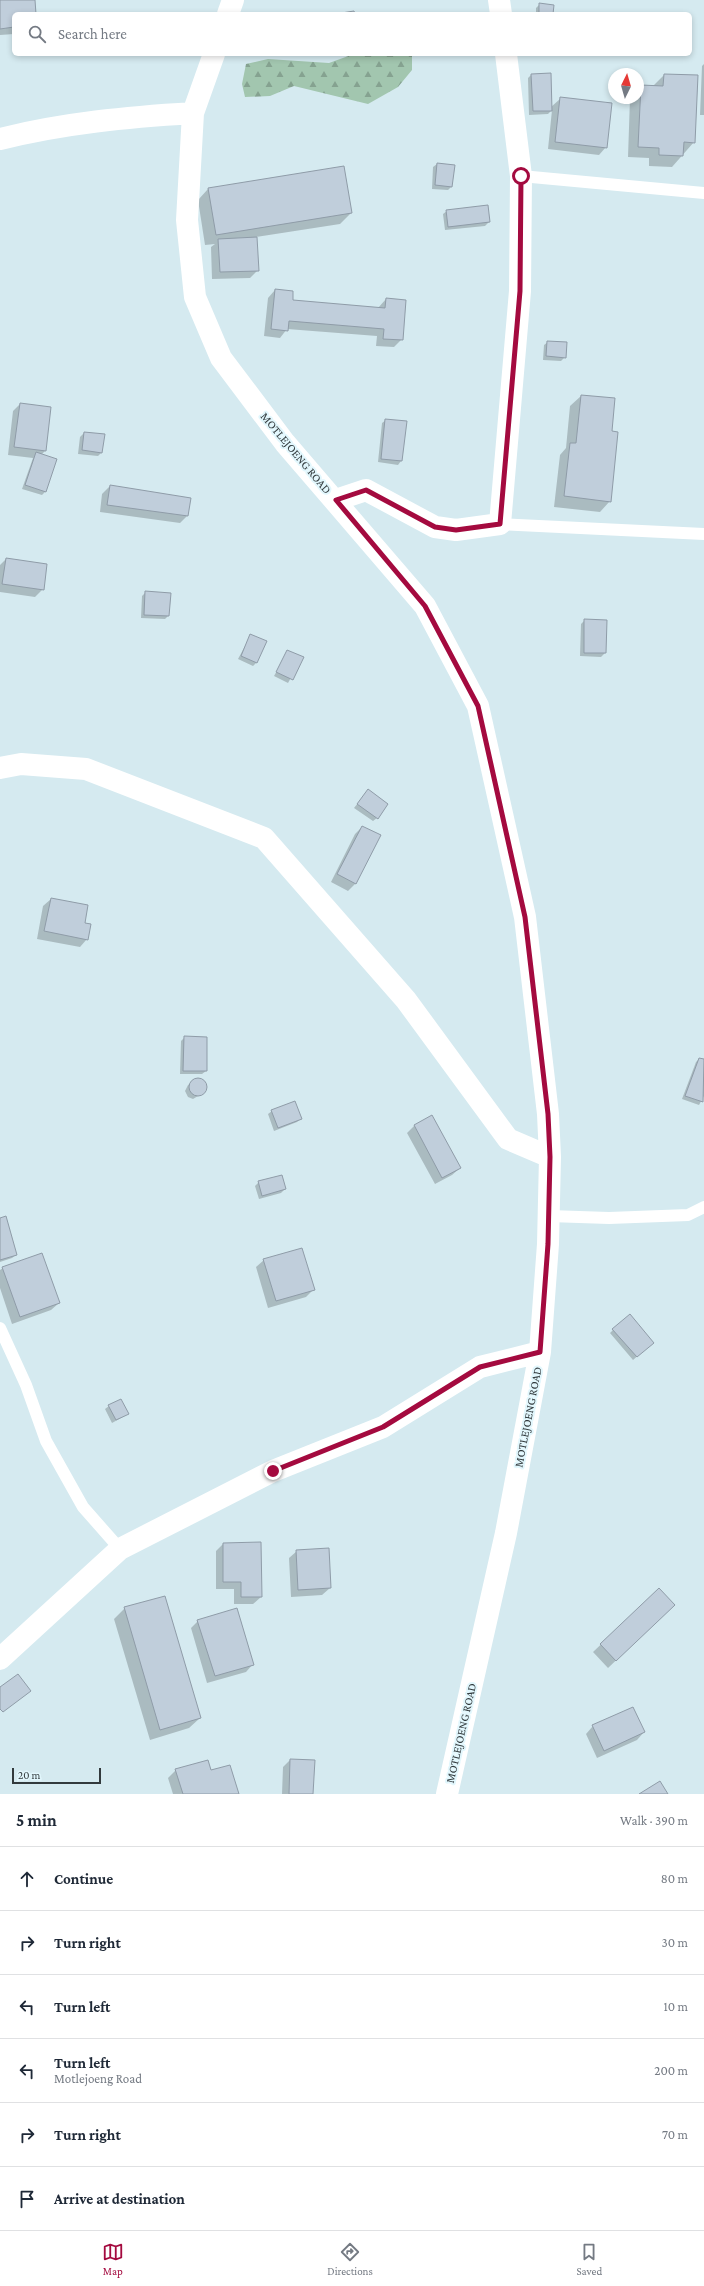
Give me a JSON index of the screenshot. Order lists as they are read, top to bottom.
{
  "streets": {
    "street": ["MOTLEJOENG ROAD"]
  },
  "scale_bar": "20 m",
  "north": "top",
  "page": {
    "search": "Search here",
    "scale": "20 m",
    "heading": ["5 min", "Walk · 390 m"],
    "list": [
      ["Continue", "80 m"],
      ["Turn right", "30 m"],
      ["Turn left", "10 m"],
      ["Turn left", "Motlejoeng Road", "200 m"],
      ["Turn right", "70 m"],
      "Arrive at destination"
    ],
    "nav": ["Map", "Directions", "Saved"]
  }
}
